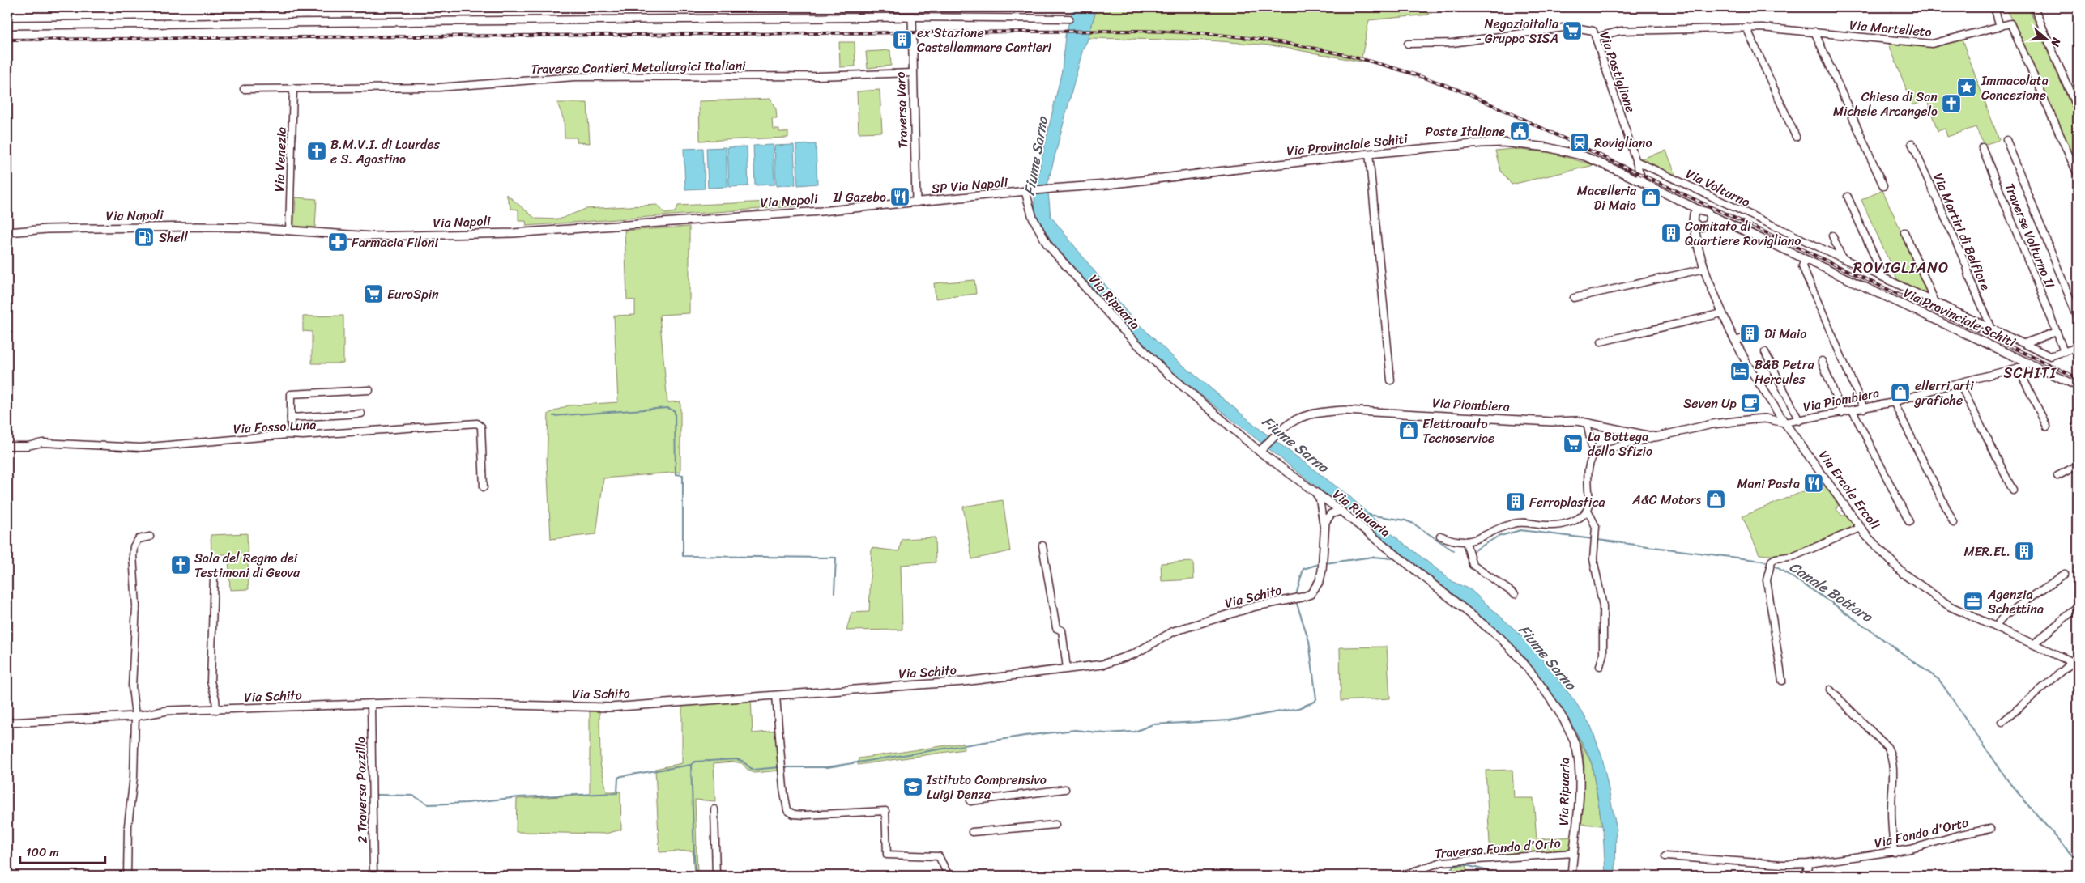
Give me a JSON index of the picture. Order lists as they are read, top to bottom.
{
  "streets": {
    "street": [
      "Via Mortelleto",
      "Traversa Cantieri Metallurgici Italiani",
      "Via Postiglione",
      "Traversa Varo",
      "Via Provinciale Schiti",
      "Via Venezia",
      "SP Via Napoli",
      "Via Volturno",
      "Via Napoli",
      "Via Martiri di Belfiore",
      "Traverse Volturno II",
      "Via Ripuaria",
      "Via Piombiera",
      "Via Fosso Luna",
      "Via Ercole Ercoli",
      "Via Schito",
      "2 Traversa Pozzillo",
      "Via Fondo d'Orto",
      "Traversa Fondo d'Orto"
    ]
  },
  "crossings": [
    ["Via Mortelleto", "Via Postiglione"],
    ["Traversa Cantieri Metallurgici Italiani", "Traversa Varo"],
    ["Traversa Cantieri Metallurgici Italiani", "Via Venezia"],
    ["Via Postiglione", "Via Provinciale Schiti"],
    ["Via Postiglione", "Via Volturno"],
    ["Traversa Varo", "SP Via Napoli"],
    ["Traversa Varo", "Via Napoli"],
    ["Via Provinciale Schiti", "SP Via Napoli"],
    ["Via Provinciale Schiti", "Via Ripuaria"],
    ["Via Provinciale Schiti", "Via Piombiera"],
    ["Via Provinciale Schiti", "Via Ercole Ercoli"],
    ["Via Venezia", "Via Napoli"],
    ["SP Via Napoli", "Via Napoli"],
    ["SP Via Napoli", "Via Ripuaria"],
    ["Via Volturno", "Via Martiri di Belfiore"],
    ["Via Volturno", "Traverse Volturno II"],
    ["Via Ripuaria", "Via Piombiera"],
    ["Via Ripuaria", "Traversa Fondo d'Orto"],
    ["Via Piombiera", "Via Ercole Ercoli"],
    ["Via Schito", "2 Traversa Pozzillo"]
  ],
  "districts": ["ROVIGLIANO", "SCHITI"],
  "water": ["Fiume Sarno", "Canale Bottaro"],
  "places": {
    "supermarket": ["Negozioitalia - Gruppo SISA", "EuroSpin", "La Bottega dello Sfizio"],
    "building": [
      "ex Stazione Castellammare Cantieri",
      "Comitato di Quartiere Rovigliano",
      "Di Maio",
      "Ferroplastica",
      "MER.EL."
    ],
    "place": ["Immacolata Concezione"],
    "church": ["Chiesa di San Michele Arcangelo", "B.M.V.I. di Lourdes e S. Agostino", "Sala del Regno dei Testimoni di Geova"],
    "public building": ["Poste Italiane"],
    "station": ["Rovigliano"],
    "restaurant": ["Il Gazebo", "Mani Pasta"],
    "shop": [
      "Macelleria Di Maio",
      "ellerri arti grafiche",
      "Elettroauto Tecnoservice",
      "A&C Motors"
    ],
    "fuel station": ["Shell"],
    "pharmacy": ["Farmacia Filoni"],
    "hotel": ["B&B Petra Hercules"],
    "cafe": ["Seven Up"],
    "office": ["Agenzia Schettina"],
    "school or university": ["Istituto Comprensivo Luigi Denza"]
  },
  "scale_bar": "100 m",
  "north": "right"
}
